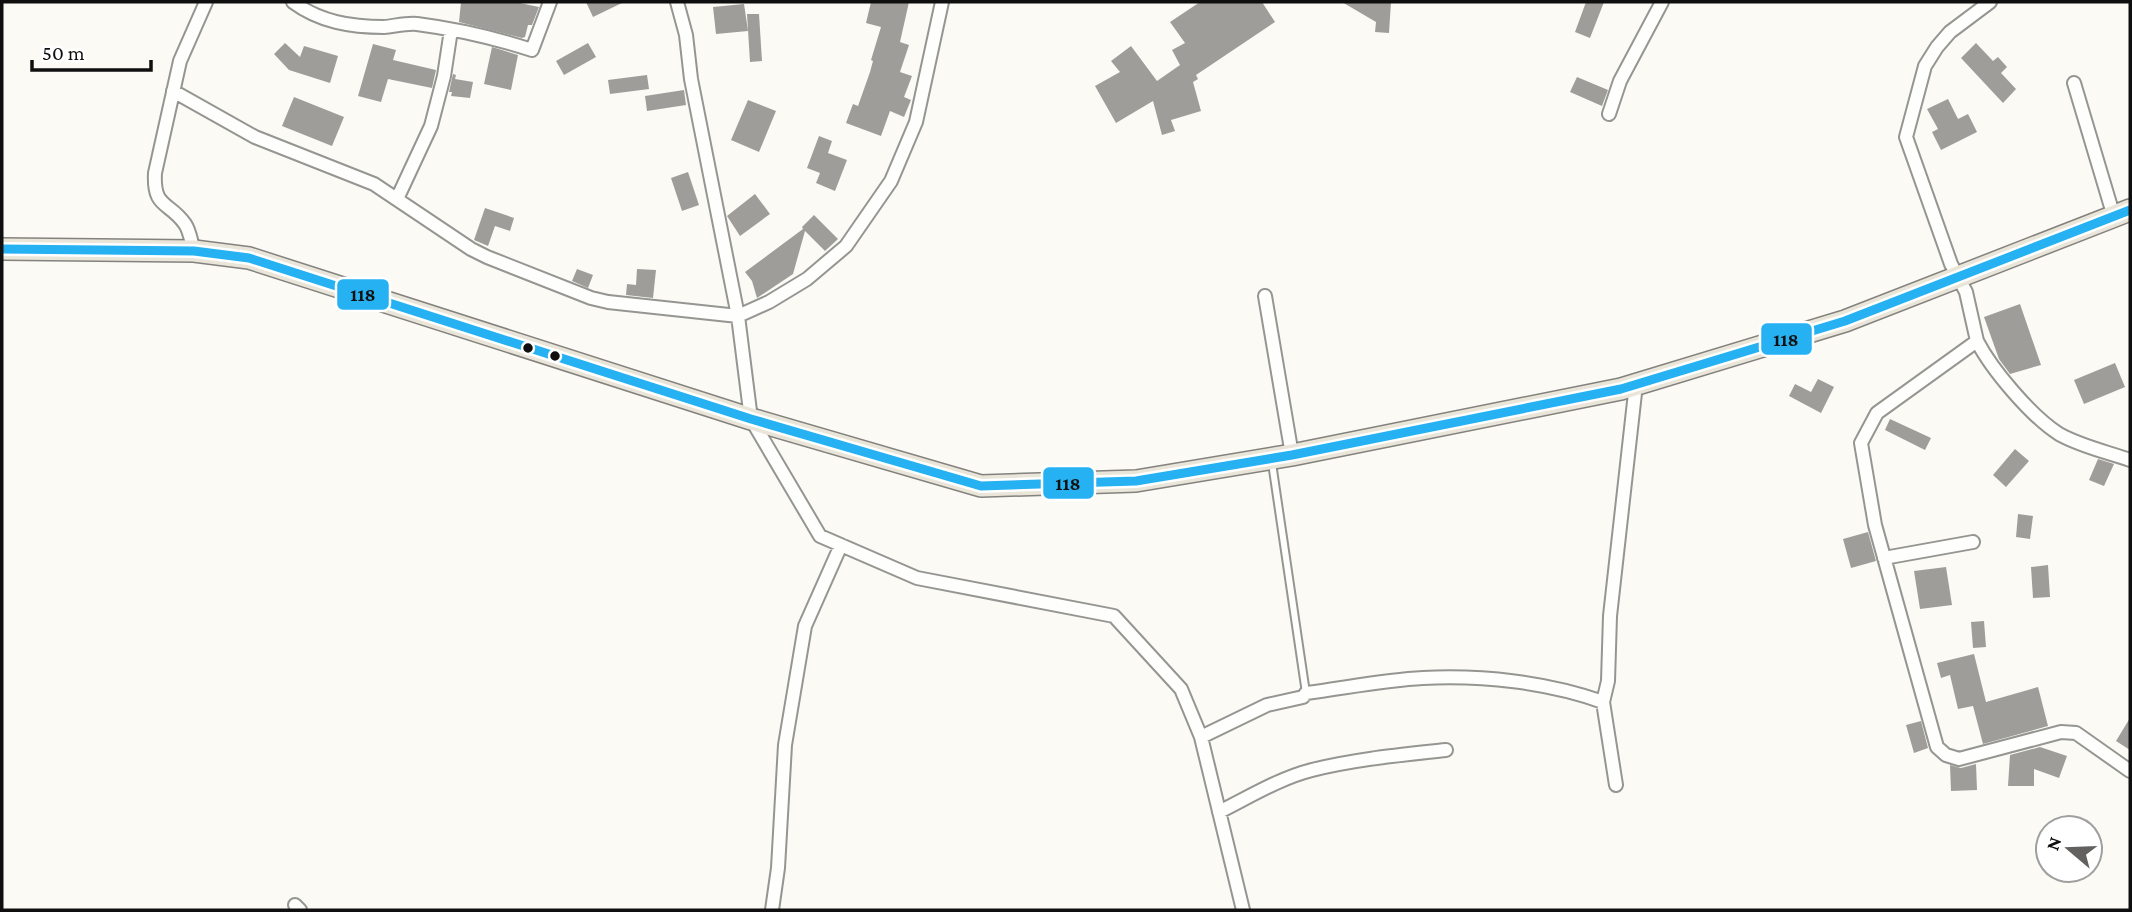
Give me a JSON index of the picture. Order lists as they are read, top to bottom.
{
  "lines": ["transit line 118"],
  "scale_bar": "50 m",
  "north": "left"
}
